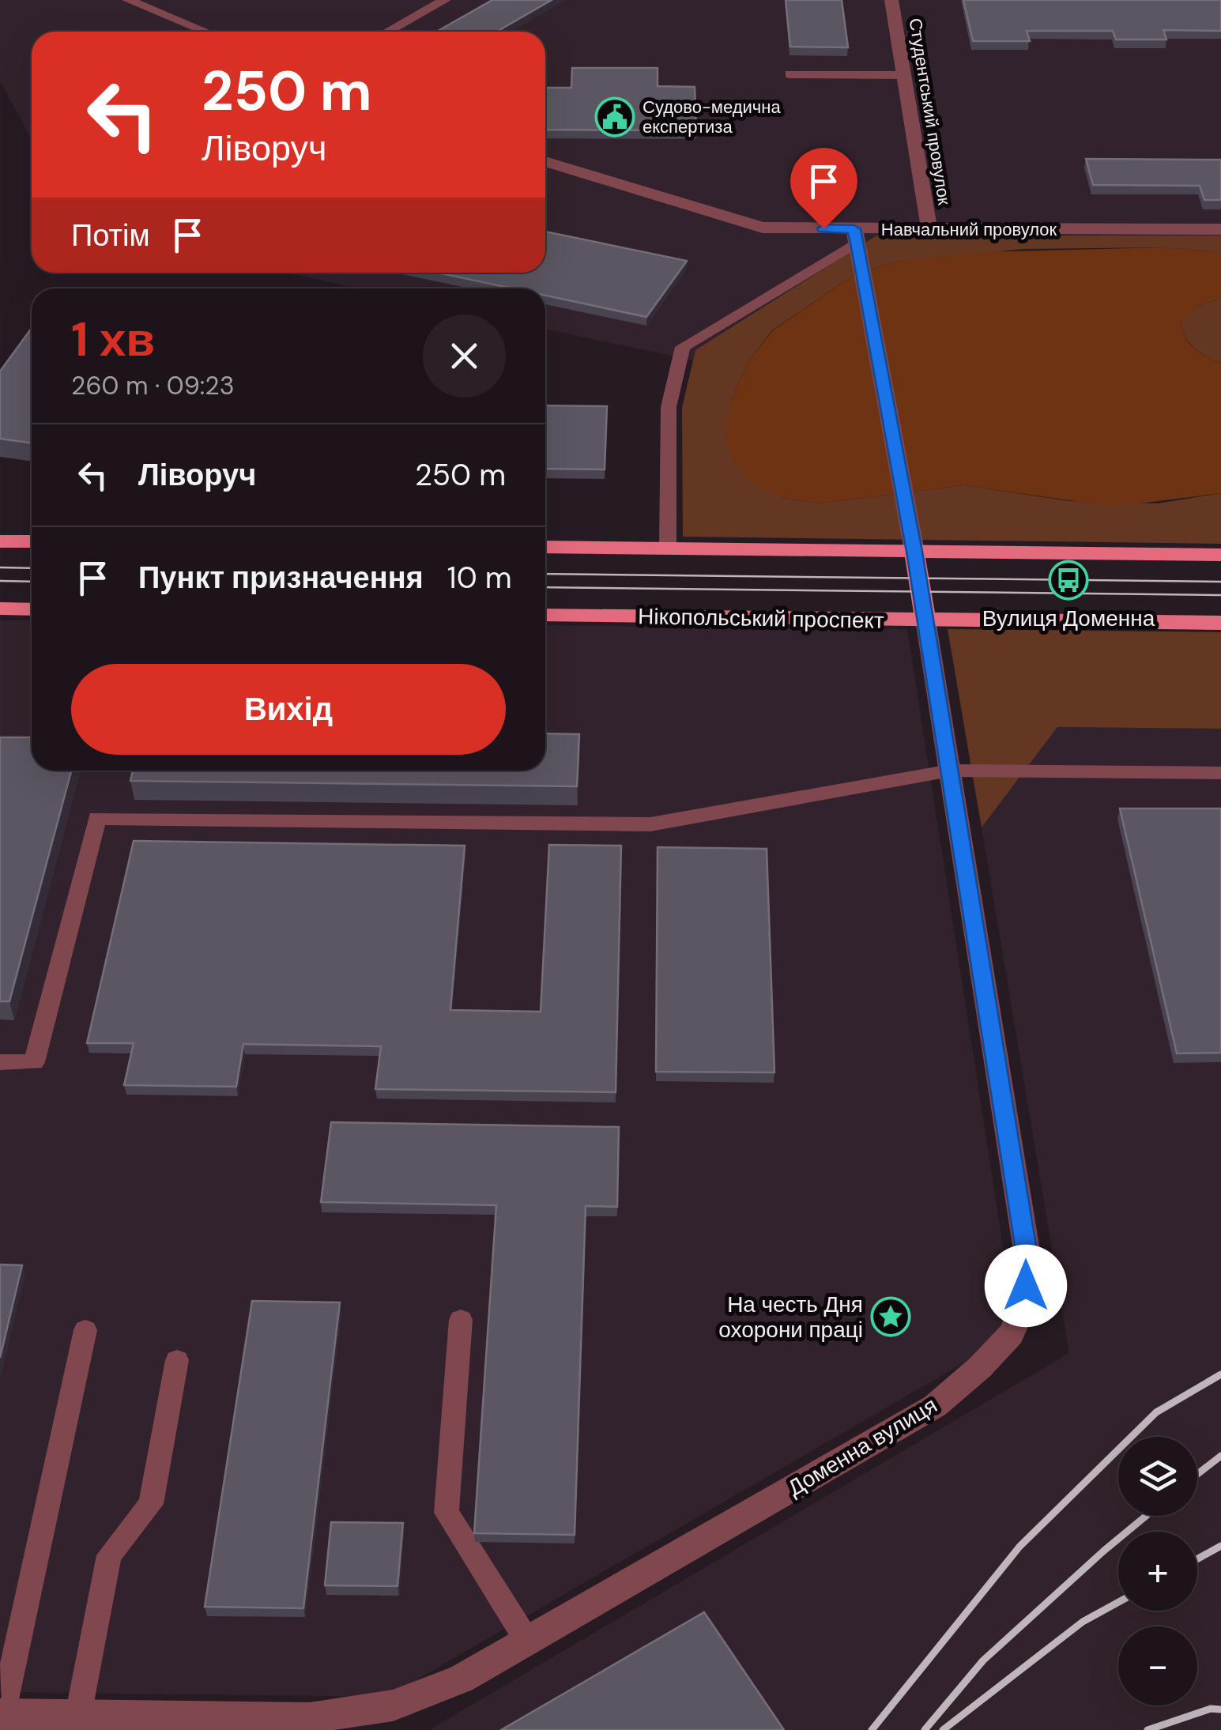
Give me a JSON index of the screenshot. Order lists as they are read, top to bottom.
{
  "streets": {
    "main road": ["Нікопольський проспект", "Доменна вулиця"],
    "street": ["Студентський провулок", "Навчальний провулок"]
  },
  "crossings": [
    ["Студентський провулок", "Навчальний провулок"],
    ["Навчальний провулок", "Доменна вулиця"],
    ["Нікопольський проспект", "Доменна вулиця"]
  ],
  "places": {
    "public building": ["Судово-медична експертиза"],
    "bus stop": ["Вулиця Доменна"],
    "place": ["На честь Дня охорони праці"]
  },
  "page": {
    "turn": ["250 m", "Ліворуч"],
    "then": "Потім",
    "heading": ["1 хв", "260 m · 09:23"],
    "list": [
      {
        "name": "Ліворуч",
        "value": "250 m"
      },
      {
        "name": "Пункт призначення",
        "value": "10 m"
      }
    ],
    "buttons": "Вихід",
    "map_buttons": ["+", "−"]
  }
}
